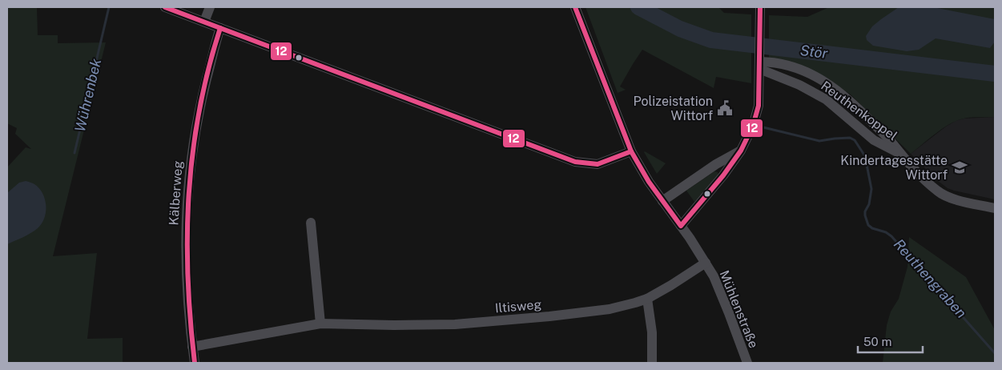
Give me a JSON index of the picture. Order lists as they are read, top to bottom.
{
  "streets": {
    "street": [
      "Reuthenkoppel",
      "Kälberweg",
      "Iltisweg",
      "Mühlenstraße"
    ]
  },
  "crossings": [
    ["Kälberweg", "Iltisweg"],
    ["Iltisweg", "Mühlenstraße"]
  ],
  "water": ["Stör", "Wührenbek", "Reuthengraben"],
  "places": {
    "public building": ["Polizeistation Wittorf"],
    "school or university": ["Kindertagesstätte Wittorf"]
  },
  "lines": ["transit line 12"],
  "scale_bar": "50 m"
}
